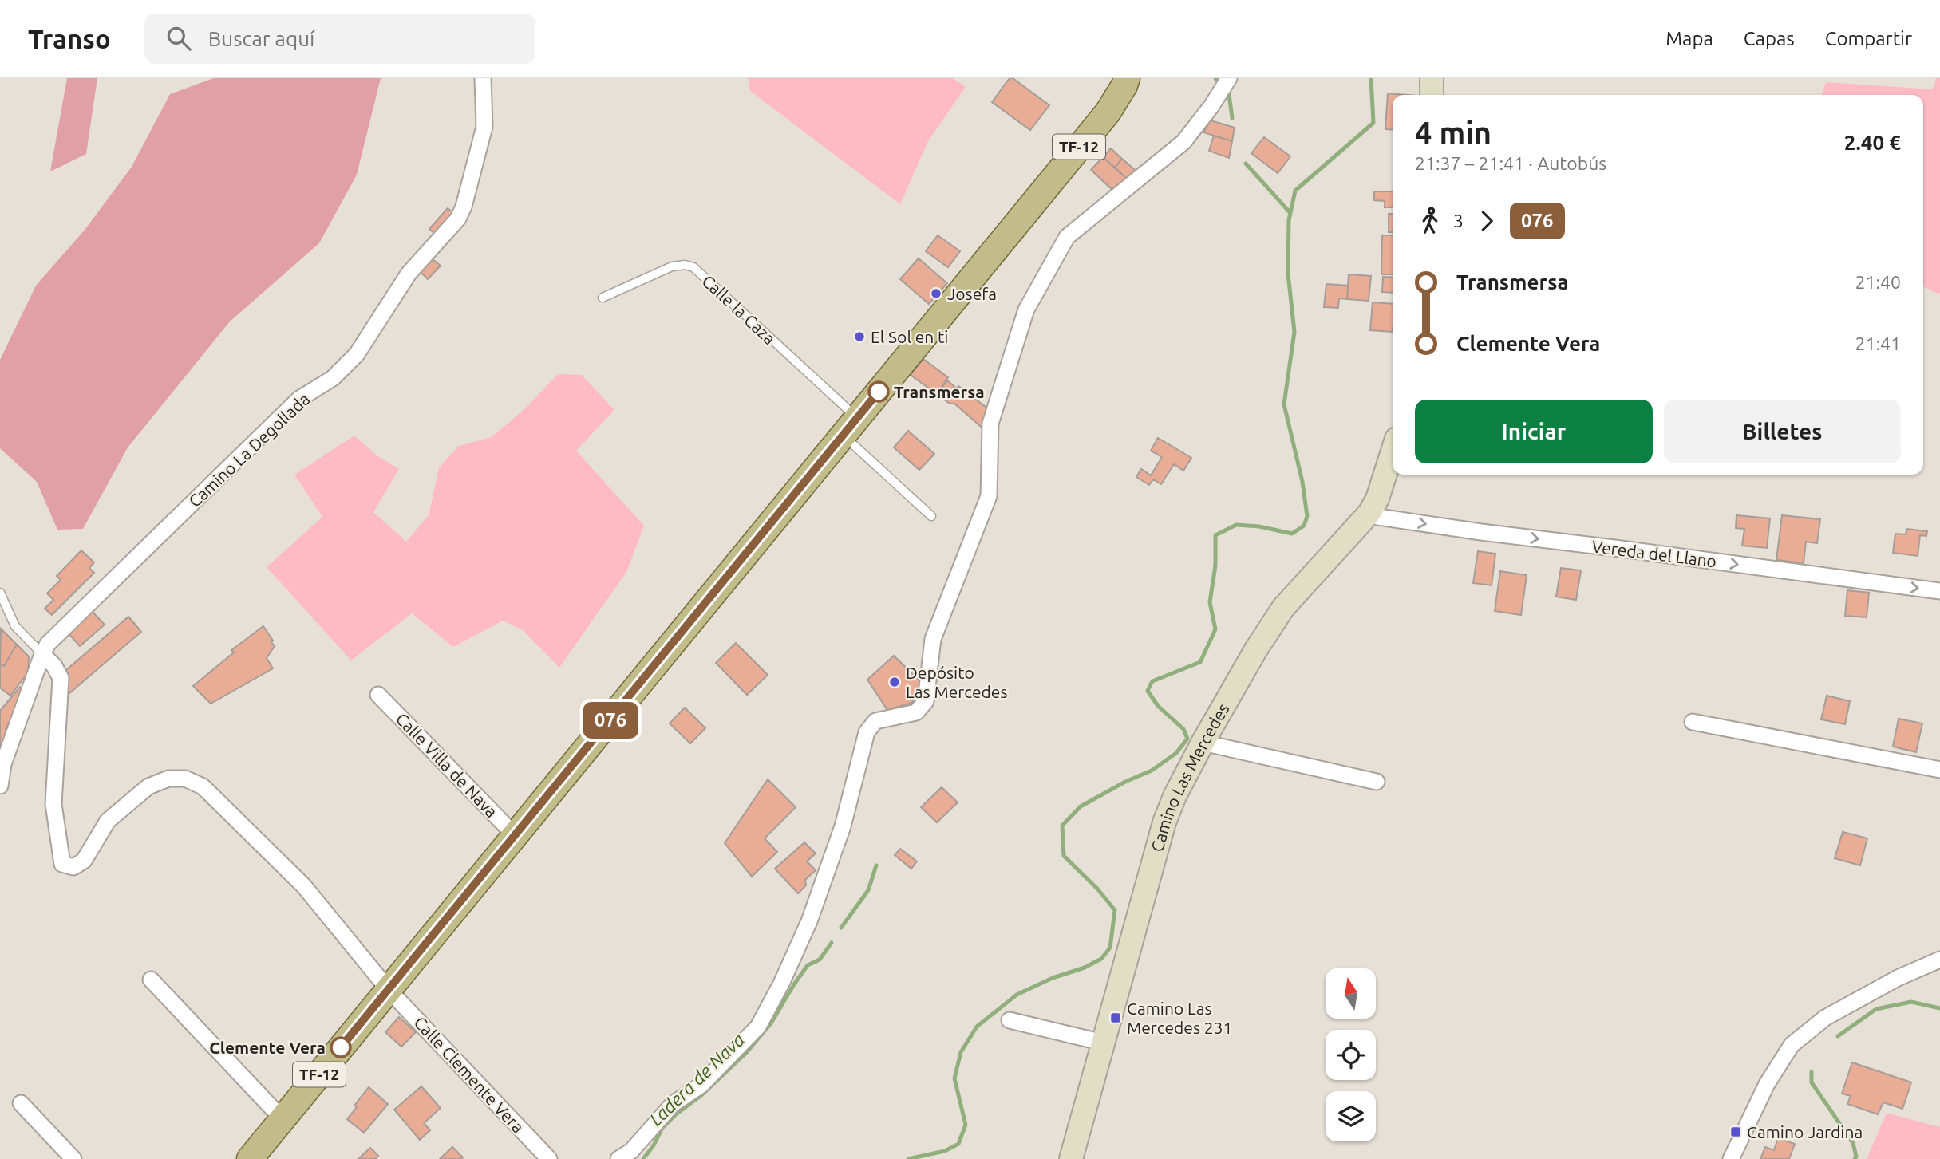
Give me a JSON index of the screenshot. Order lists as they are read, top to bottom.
{
  "streets": {
    "main road": ["TF-12", "Camino Las Mercedes"],
    "street": [
      "Camino La Degollada",
      "Vereda del Llano",
      "Calle Villa de Nava",
      "Calle Clemente Vera"
    ],
    "lane": ["Calle la Caza"]
  },
  "crossings": [
    ["TF-12", "Calle la Caza"],
    ["TF-12", "Calle Villa de Nava"],
    ["TF-12", "Calle Clemente Vera"],
    ["Camino La Degollada", "Calle Clemente Vera"],
    ["Vereda del Llano", "Camino Las Mercedes"]
  ],
  "one_way": ["Vereda del Llano"],
  "water": ["Ladera de Nava"],
  "places": {
    "other": [
      "Josefa",
      "El Sol en ti",
      "Transmersa",
      "Depósito Las Mercedes",
      "Clemente Vera"
    ],
    "transit": ["Camino Las Mercedes 231", "Camino Jardina"]
  },
  "lines": ["bus line 076"],
  "north": "top",
  "page": {
    "header": "Transo",
    "search": "Buscar aquí",
    "nav": ["Mapa", "Capas", "Compartir"],
    "on_map": "076",
    "heading": ["4 min", "21:37 – 21:41 · Autobús", "2.40 €"],
    "legs": ["3", "076"],
    "list": [
      {
        "name": "Transmersa",
        "value": "21:40"
      },
      {
        "name": "Clemente Vera",
        "value": "21:41"
      }
    ],
    "buttons": ["Iniciar", "Billetes"]
  }
}
